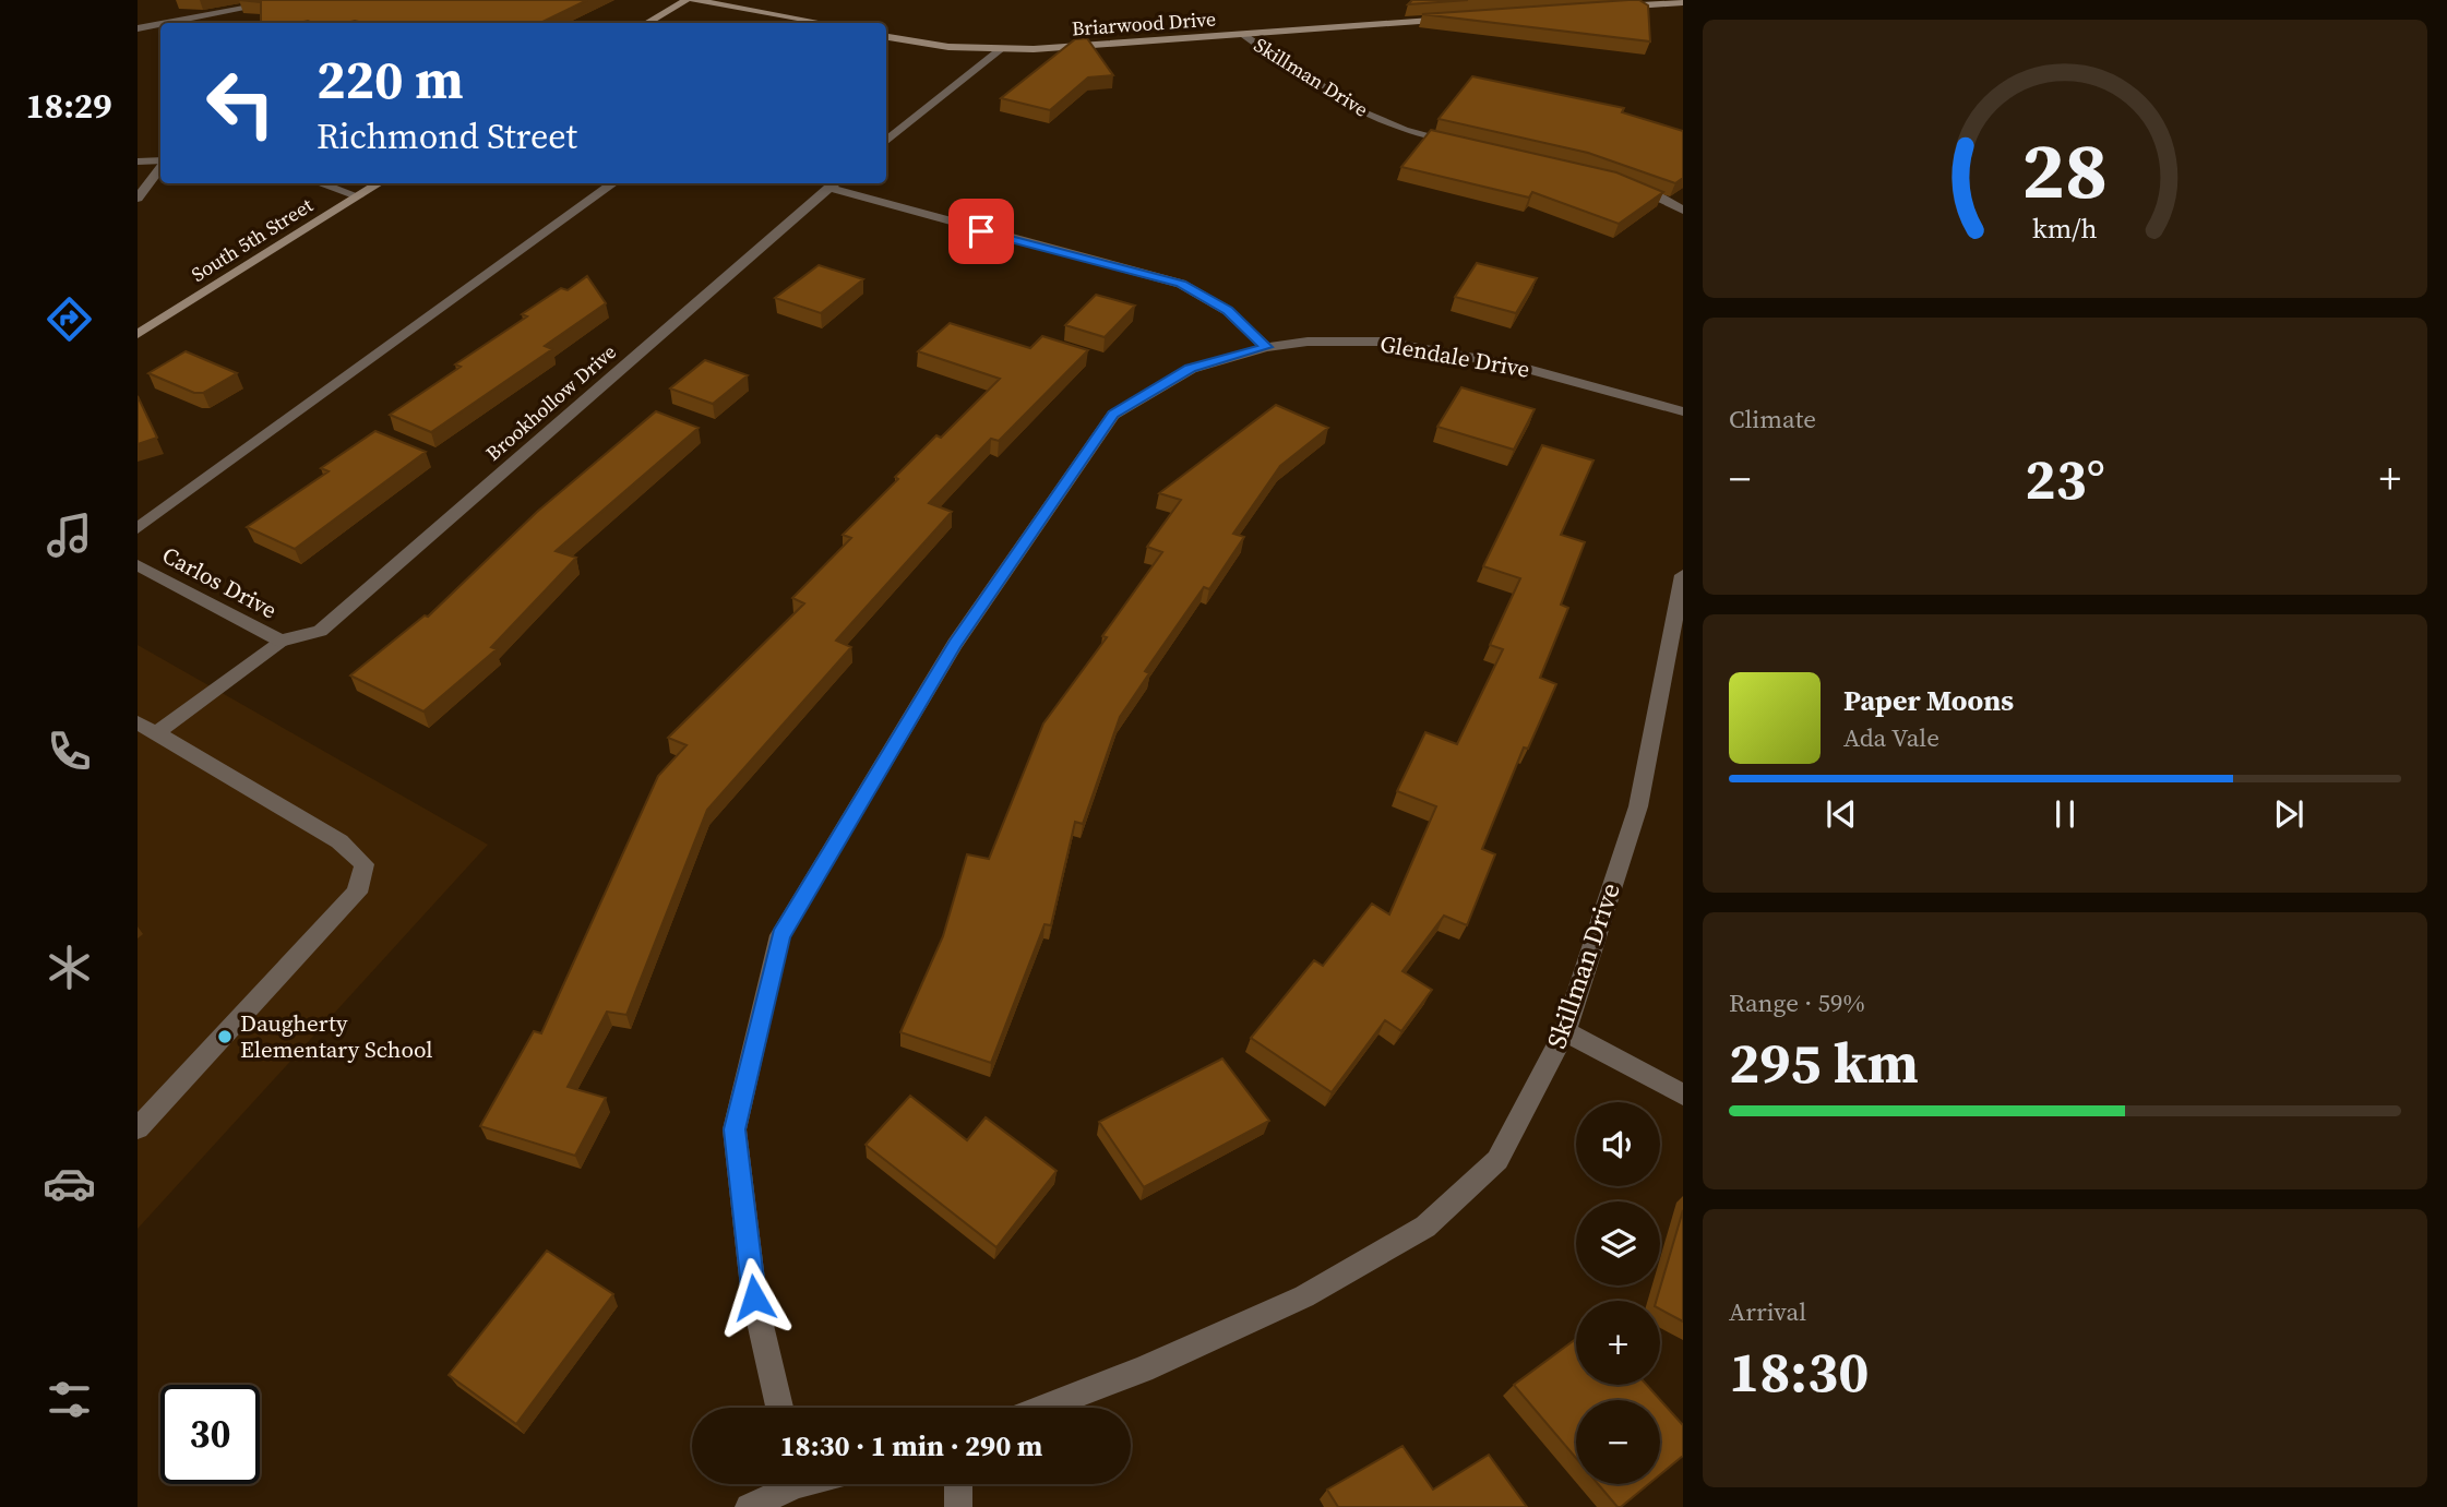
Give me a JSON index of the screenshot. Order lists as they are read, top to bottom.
{
  "streets": {
    "street": [
      "Briarwood Drive",
      "Skillman Drive",
      "South 5th Street",
      "Glendale Drive",
      "Brookhollow Drive",
      "Carlos Drive"
    ]
  },
  "crossings": [
    ["Briarwood Drive", "Skillman Drive"],
    ["Brookhollow Drive", "Carlos Drive"]
  ],
  "places": ["Daugherty Elementary School"],
  "page": {
    "tabs": "18:29",
    "turn": ["220 m", "Richmond Street"],
    "tile": [
      "Climate",
      ["Range · 59%", "295 km"],
      ["Arrival", "18:30"]
    ],
    "heat": ["−", "23°", "+"],
    "song": ["Paper Moons", "Ada Vale"],
    "map_buttons": ["+", "−"],
    "limit": "30",
    "trip": "18:30 · 1 min · 290 m",
    "gauge": ["28", "km/h"]
  }
}
